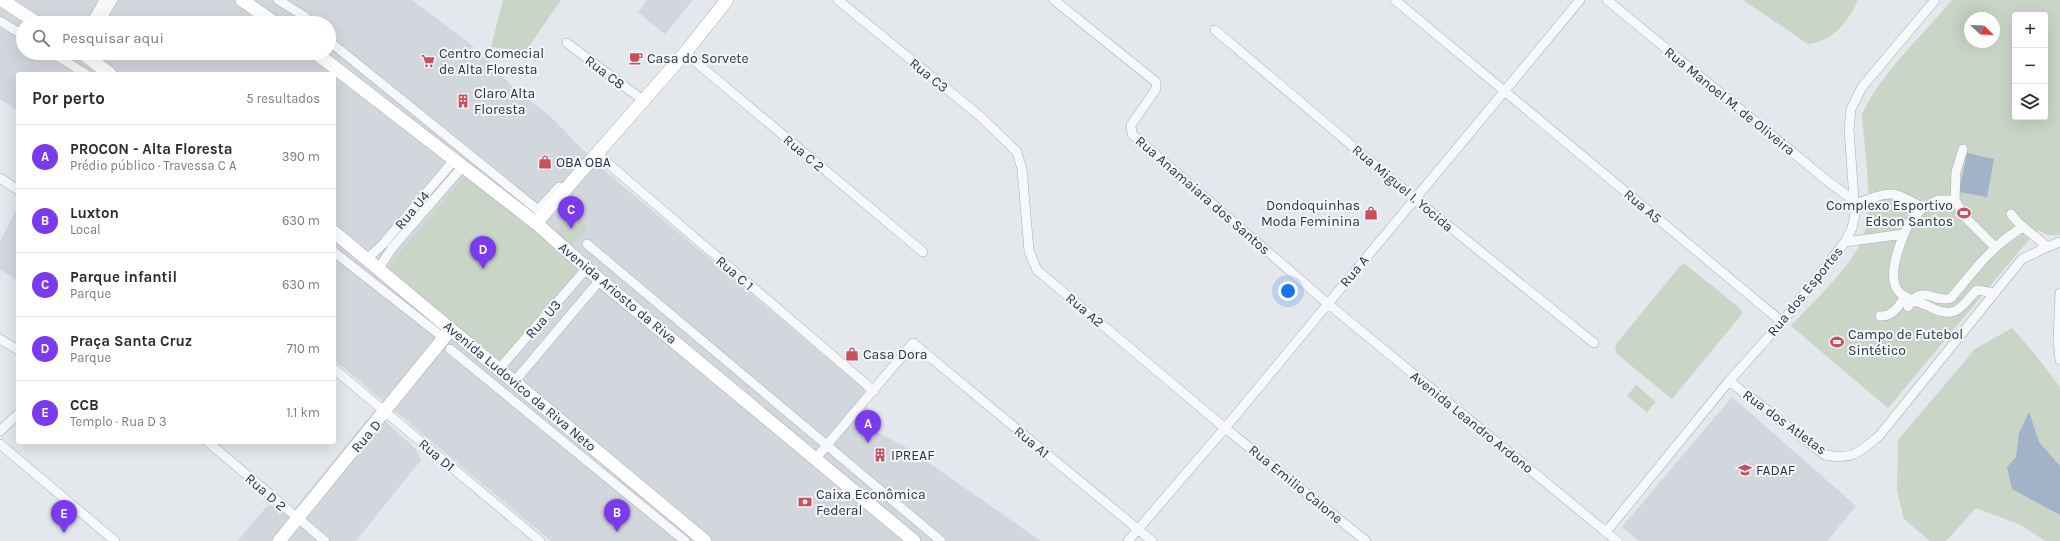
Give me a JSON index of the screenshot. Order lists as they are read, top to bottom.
{
  "streets": {
    "street": [
      "Rua C8",
      "Rua C3",
      "Rua Manoel M. de Oliveira",
      "Rua C 2",
      "Rua Miguel I. Yocida",
      "Rua Anamaiara dos Santos",
      "Rua A5",
      "Rua U4",
      "Rua A",
      "Rua C 1",
      "Rua dos Esportes",
      "Avenida Ariosto da Riva",
      "Rua A2",
      "Rua U3",
      "Avenida Ludovico da Riva Neto",
      "Avenida Leandro Ardono",
      "Rua dos Atletas",
      "Rua D",
      "Rua A1",
      "Rua D1",
      "Rua Emilio Calone",
      "Rua D 2"
    ]
  },
  "crossings": [
    ["Rua C3", "Rua A2"],
    ["Rua Manoel M. de Oliveira", "Rua dos Esportes"],
    ["Rua Miguel I. Yocida", "Rua A"],
    ["Rua Anamaiara dos Santos", "Rua A"],
    ["Rua Anamaiara dos Santos", "Avenida Leandro Ardono"],
    ["Rua A5", "Rua A"],
    ["Rua A5", "Rua dos Esportes"],
    ["Rua U4", "Avenida Ariosto da Riva"],
    ["Rua U4", "Avenida Ludovico da Riva Neto"],
    ["Rua A", "Rua A2"],
    ["Rua A", "Avenida Leandro Ardono"],
    ["Rua A", "Rua A1"],
    ["Rua A", "Rua Emilio Calone"],
    ["Rua C 1", "Rua A1"],
    ["Rua dos Esportes", "Avenida Leandro Ardono"],
    ["Rua dos Esportes", "Rua dos Atletas"],
    ["Avenida Ariosto da Riva", "Rua U3"],
    ["Rua A2", "Rua Emilio Calone"],
    ["Rua U3", "Avenida Ludovico da Riva Neto"],
    ["Avenida Ludovico da Riva Neto", "Rua D"],
    ["Rua D", "Rua D1"],
    ["Rua D", "Rua D 2"]
  ],
  "places": {
    "cafe": ["Casa do Sorvete"],
    "supermarket": ["Centro Comecial de Alta Floresta"],
    "building": ["Claro Alta Floresta", "IPREAF"],
    "shop": ["OBA OBA", "Dondoquinhas Moda Feminina", "Casa Dora"],
    "sports": ["Complexo Esportivo Edson Santos", "Campo de Futebol Sintético"],
    "school or university": ["FADAF"],
    "bank": ["Caixa Econômica Federal"]
  },
  "north": "bottom right",
  "page": {
    "map_buttons": ["+", "−"],
    "search": "Pesquisar aqui",
    "heading": ["Por perto", "5 resultados"],
    "list": [
      {
        "mark": "A",
        "name": "PROCON - Alta Floresta",
        "note": "Prédio público · Travessa C A",
        "value": "390 m"
      },
      {
        "mark": "B",
        "name": "Luxton",
        "note": "Local",
        "value": "630 m"
      },
      {
        "mark": "C",
        "name": "Parque infantil",
        "note": "Parque",
        "value": "630 m"
      },
      {
        "mark": "D",
        "name": "Praça Santa Cruz",
        "note": "Parque",
        "value": "710 m"
      },
      {
        "mark": "E",
        "name": "CCB",
        "note": "Templo · Rua D 3",
        "value": "1.1 km"
      }
    ],
    "pins": [
      "C",
      "D",
      "A",
      "B",
      "E"
    ]
  }
}
